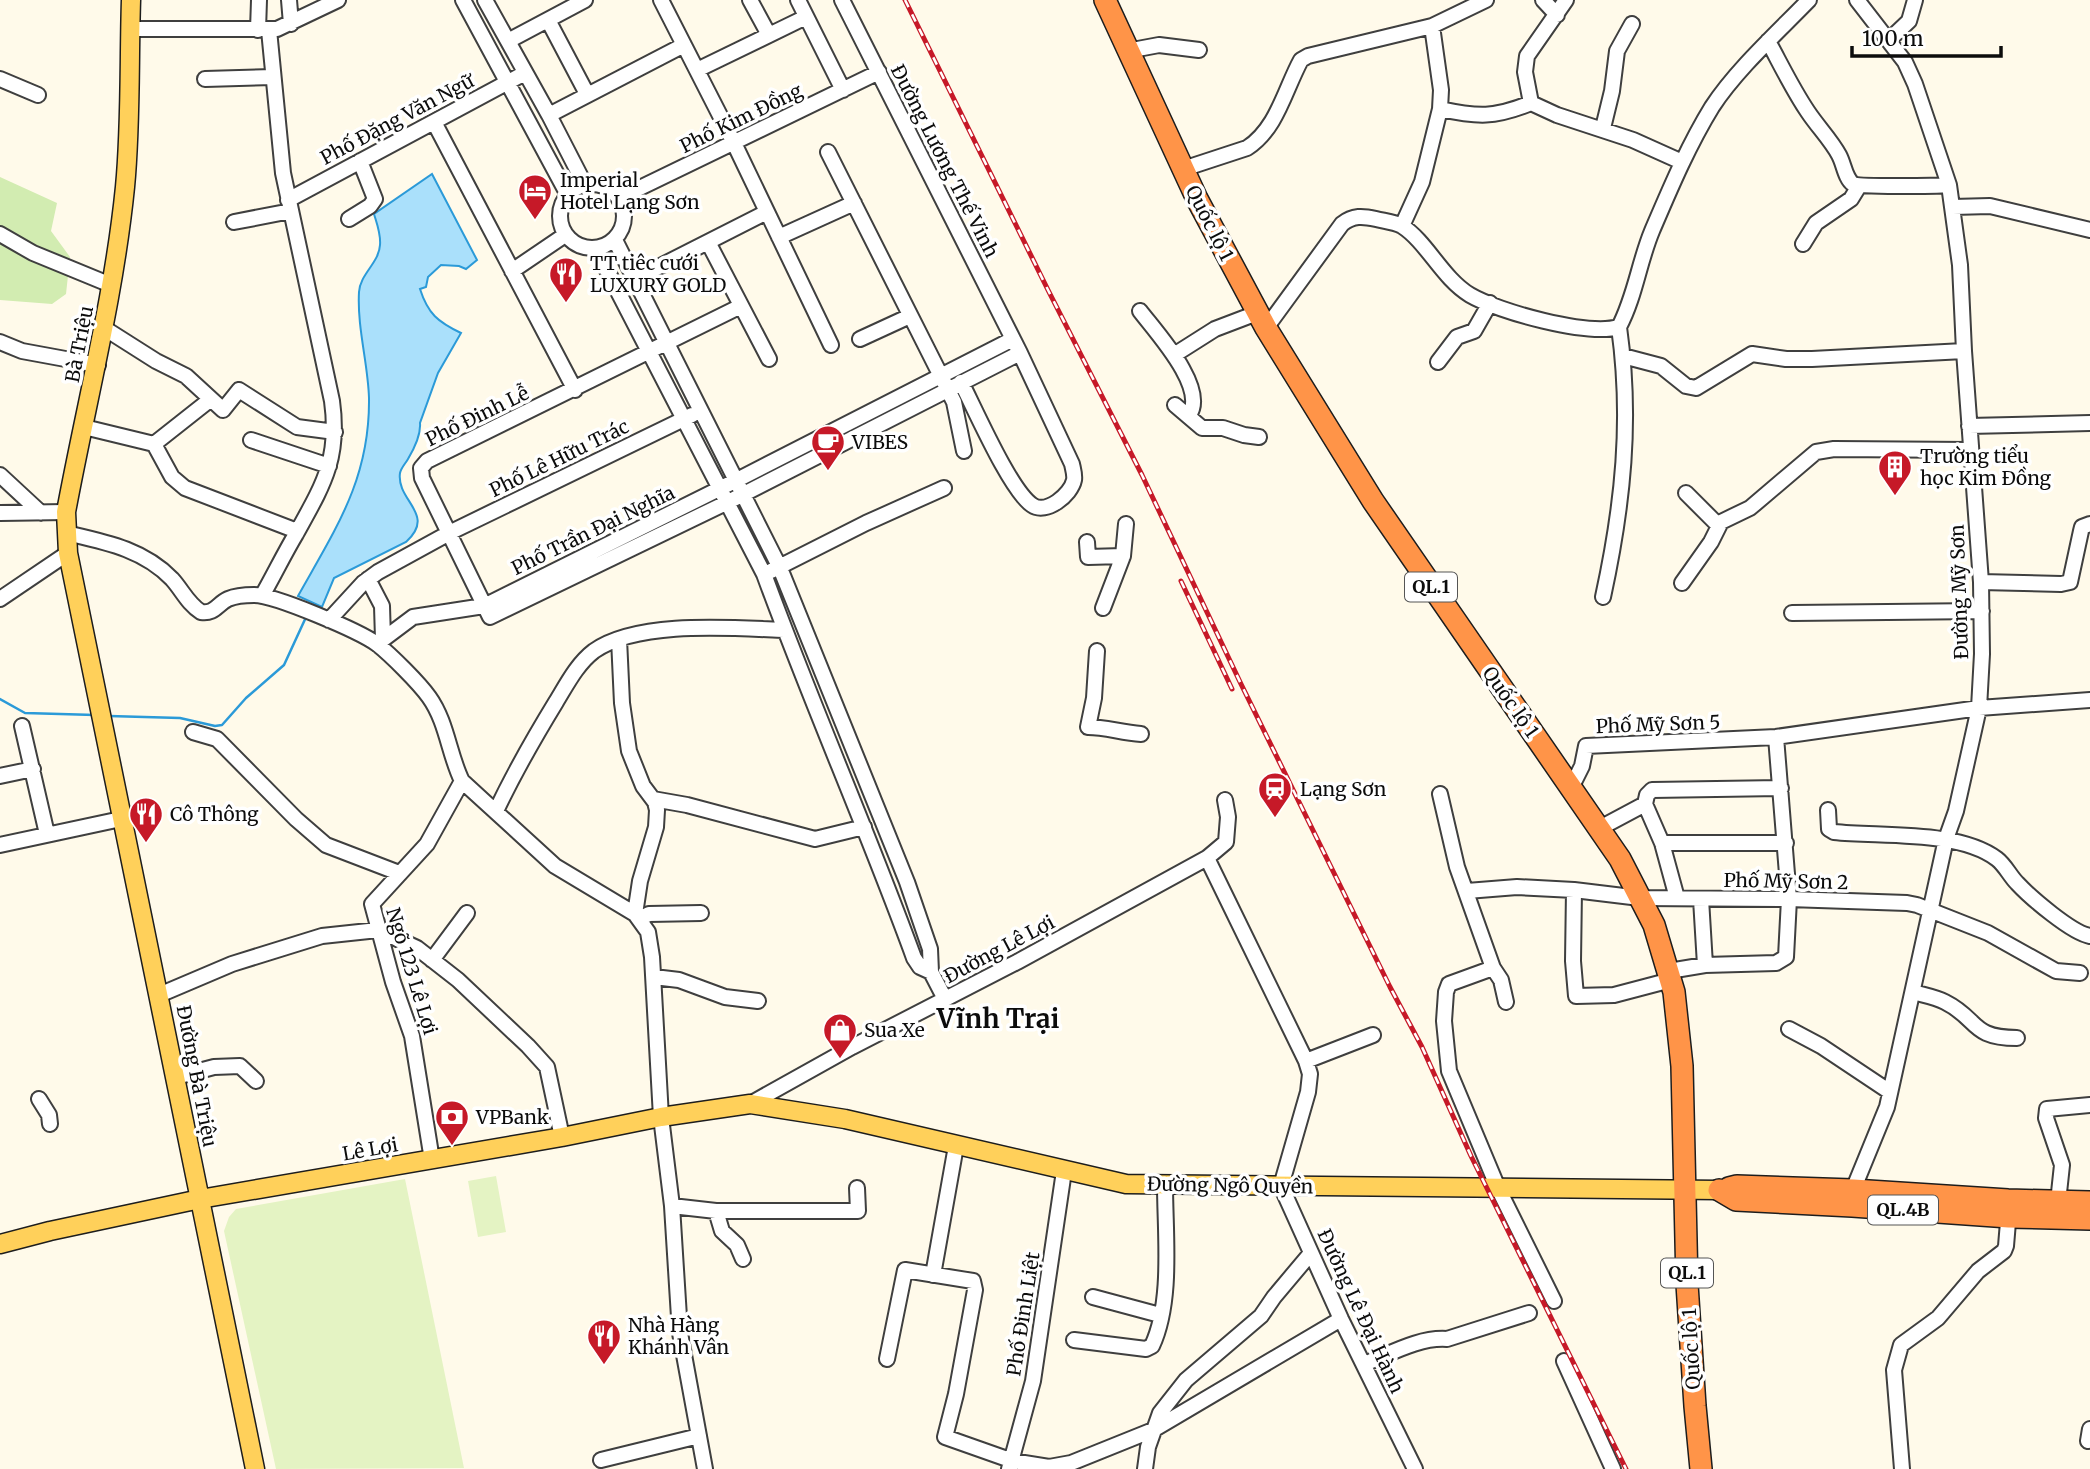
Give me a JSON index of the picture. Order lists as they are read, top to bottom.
{
  "streets": {
    "highway": [
      "Quốc lộ 1",
      "QL.1",
      "Đường Ngô Quyền",
      "QL.4B"
    ],
    "main road": ["Bà Triệu", "Đường Bà Triệu", "Lê Lợi"],
    "street": [
      "Phố Kim Đồng",
      "Phố Đặng Văn Ngữ",
      "Đường Lương Thế Vinh",
      "Phố Đinh Lễ",
      "Phố Lê Hữu Trác",
      "Phố Trần Đại Nghĩa",
      "Đường Mỹ Sơn",
      "Phố Mỹ Sơn 5",
      "Phố Mỹ Sơn 2",
      "Đường Lê Lợi",
      "Ngõ 123 Lê Lợi",
      "Đường Lê Đại Hành",
      "Phố Đinh Liệt"
    ]
  },
  "crossings": [
    ["Phố Kim Đồng", "Đường Lương Thế Vinh"],
    ["Quốc lộ 1", "Phố Mỹ Sơn 5"],
    ["Quốc lộ 1", "Phố Mỹ Sơn 2"],
    ["Quốc lộ 1", "Đường Ngô Quyền"],
    ["Bà Triệu", "Đường Bà Triệu"],
    ["Phố Đinh Lễ", "Phố Lê Hữu Trác"],
    ["Phố Đinh Lễ", "Phố Trần Đại Nghĩa"],
    ["Đường Mỹ Sơn", "Phố Mỹ Sơn 2"],
    ["Đường Mỹ Sơn", "Đường Ngô Quyền"],
    ["Đường Lê Lợi", "Lê Lợi"],
    ["Đường Lê Lợi", "Đường Ngô Quyền"],
    ["Ngõ 123 Lê Lợi", "Lê Lợi"],
    ["Đường Bà Triệu", "Lê Lợi"],
    ["Lê Lợi", "Đường Ngô Quyền"],
    ["Đường Ngô Quyền", "Đường Lê Đại Hành"],
    ["Đường Ngô Quyền", "Phố Đinh Liệt"]
  ],
  "districts": ["Vĩnh Trại"],
  "places": {
    "hotel": ["Imperial Hotel Lạng Sơn"],
    "restaurant": ["TT tiêc cưới LUXURY GOLD", "Cô Thông", "Nhà Hàng Khánh Vân"],
    "cafe": ["VIBES"],
    "building": ["Trường tiểu học Kim Đồng"],
    "station": ["Lạng Sơn"],
    "shop": ["Sua Xe"],
    "bank": ["VPBank"]
  },
  "scale_bar": "100 m"
}
